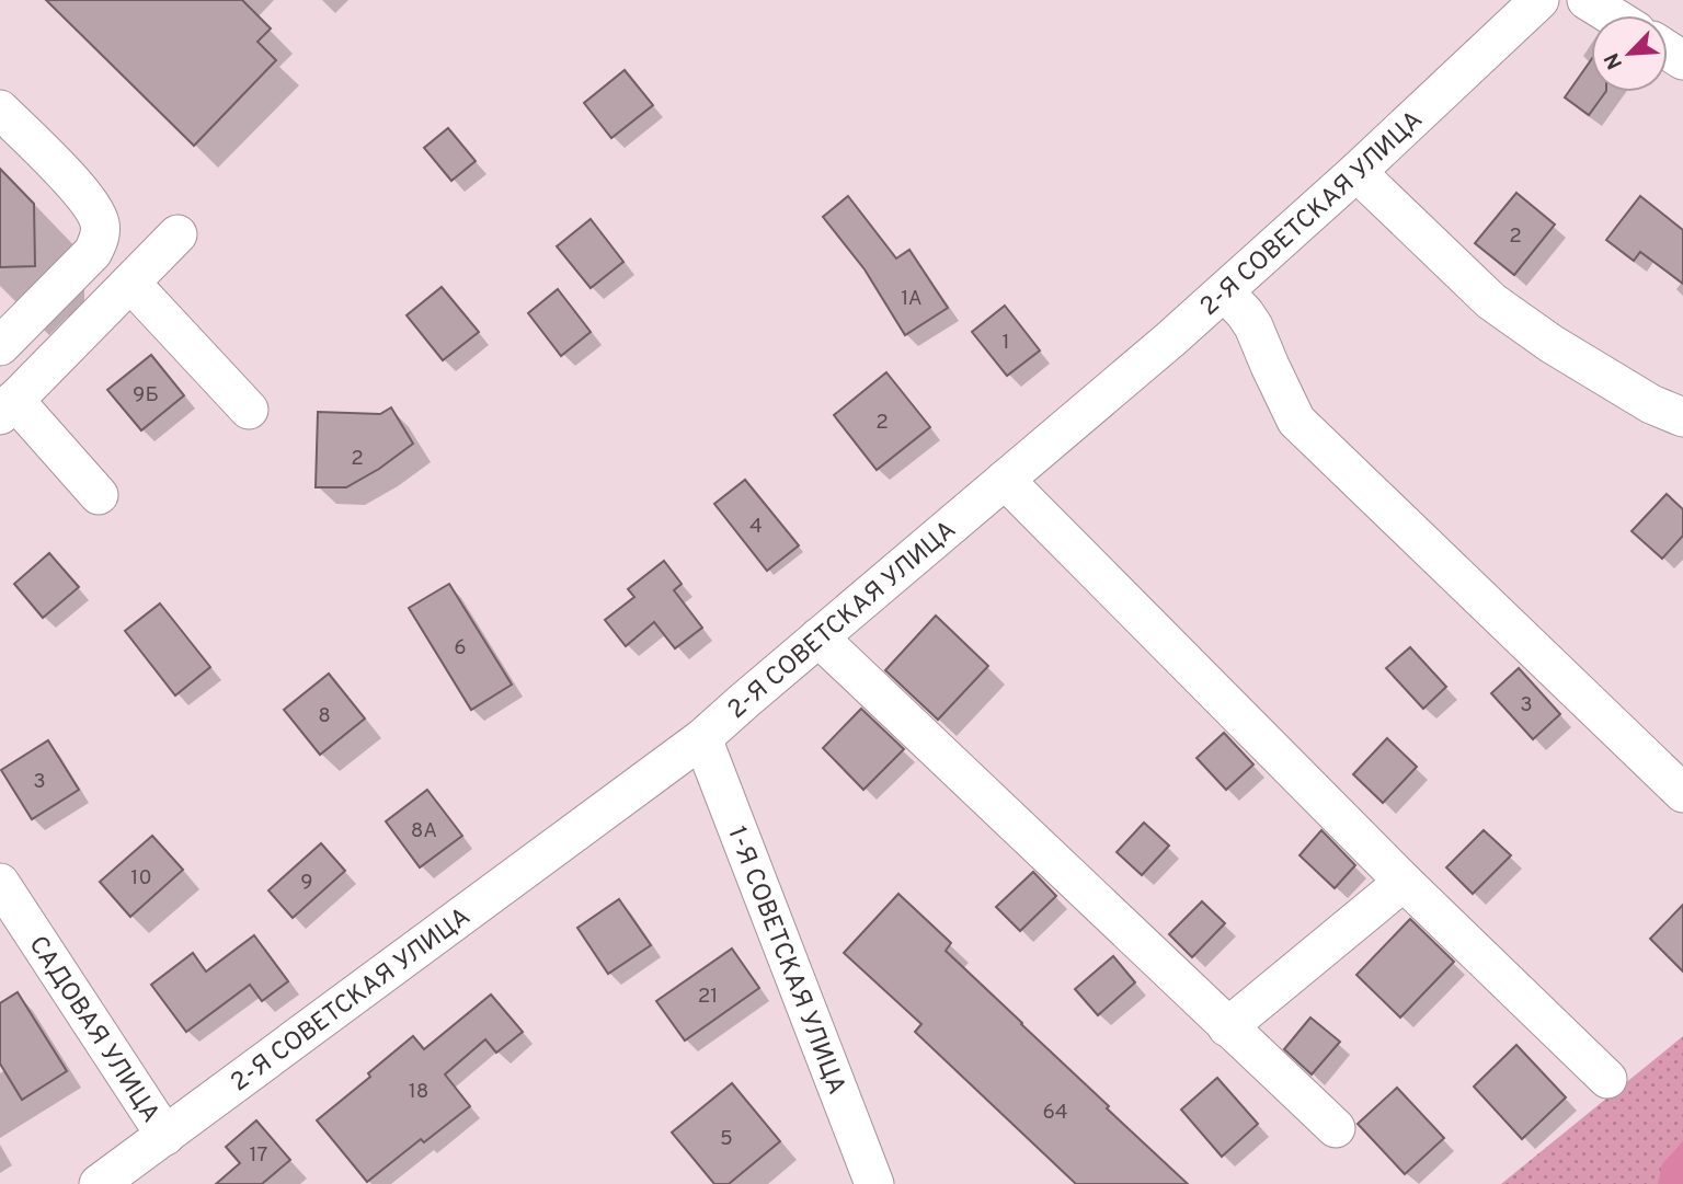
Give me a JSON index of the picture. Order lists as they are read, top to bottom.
{
  "streets": {
    "street": ["2-Я СОВЕТСКАЯ УЛИЦА", "1-Я СОВЕТСКАЯ УЛИЦА", "САДОВАЯ УЛИЦА"]
  },
  "crossings": [
    ["2-Я СОВЕТСКАЯ УЛИЦА", "1-Я СОВЕТСКАЯ УЛИЦА"],
    ["2-Я СОВЕТСКАЯ УЛИЦА", "САДОВАЯ УЛИЦА"]
  ],
  "house_numbers": [
    "2",
    "1А",
    "1",
    "9Б",
    "2",
    "2",
    "4",
    "6",
    "3",
    "8",
    "3",
    "8А",
    "10",
    "9",
    "21",
    "18",
    "64",
    "5",
    "17"
  ],
  "north": "bottom left"
}
